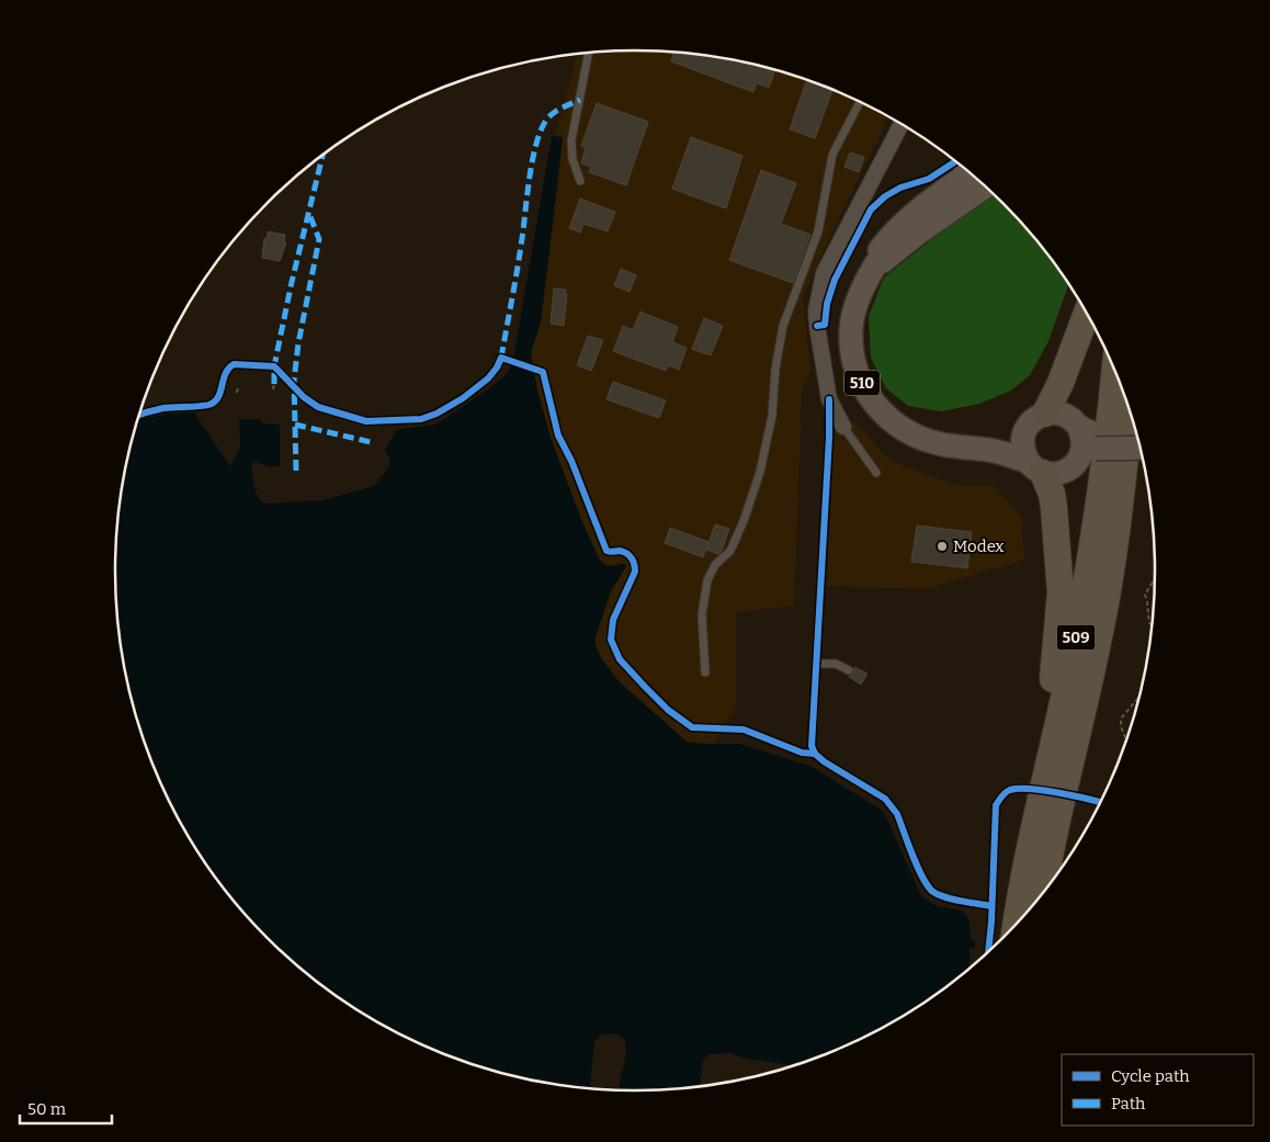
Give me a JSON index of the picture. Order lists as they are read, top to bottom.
{
  "streets": {
    "highway": ["509"],
    "main road": ["510"]
  },
  "crossings": [
    ["510", "509"]
  ],
  "places": ["Modex"],
  "legend": ["Cycle path", "Path"],
  "scale_bar": "50 m"
}
